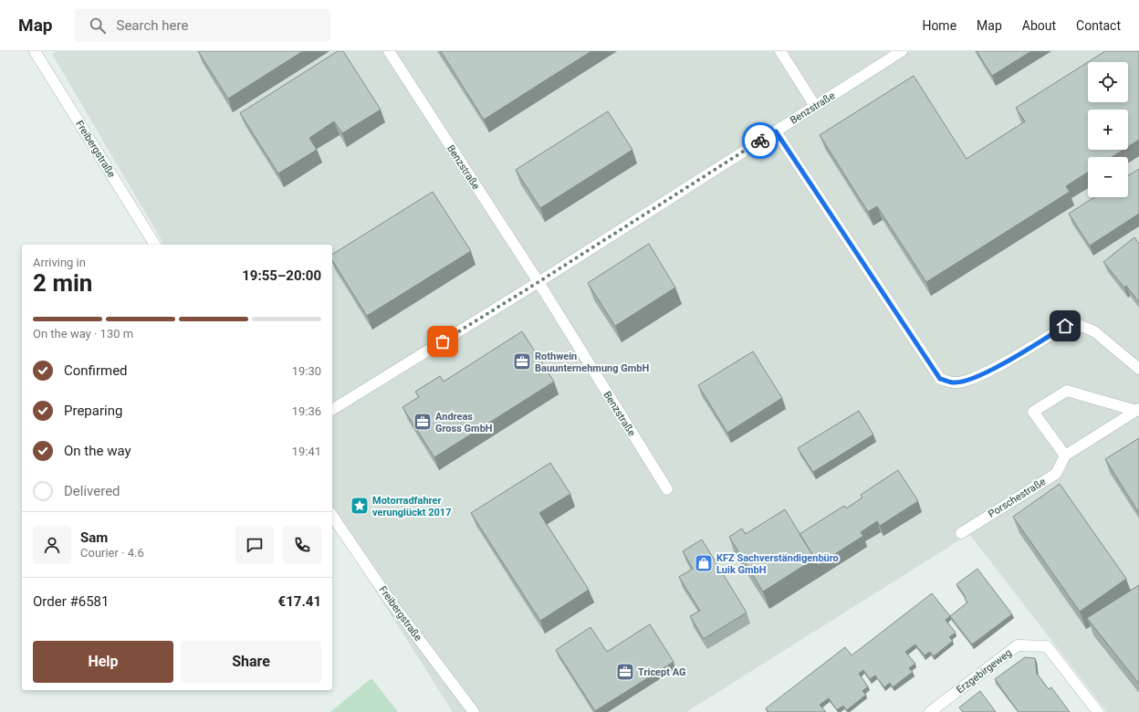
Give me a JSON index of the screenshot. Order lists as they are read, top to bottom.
{
  "streets": {
    "street": [
      "Benzstraße",
      "Freibergstraße",
      "Porschestraße",
      "Erzgebirgeweg"
    ]
  },
  "places": {
    "office": ["Rothwein Bauunternehmung GmbH", "Andreas Gross GmbH", "Tricept AG"],
    "place": ["Motorradfahrer verunglückt 2017"],
    "shop": ["KFZ Sachverständigenbüro Luik GmbH"]
  },
  "page": {
    "header": "Map",
    "search": "Search here",
    "nav": [
      "Home",
      "Map",
      "About",
      "Contact"
    ],
    "map_buttons": ["+", "−"],
    "heading": ["2 min", "Arriving in", "19:55–20:00"],
    "panel": [
      "Sam",
      "Courier · 4.6",
      "Order #6581",
      "€17.41"
    ],
    "bar": "On the way · 130 m",
    "list": [
      ["Confirmed", "19:30"],
      ["Preparing", "19:36"],
      ["On the way", "19:41"],
      "Delivered"
    ],
    "buttons": ["Help", "Share"]
  }
}
